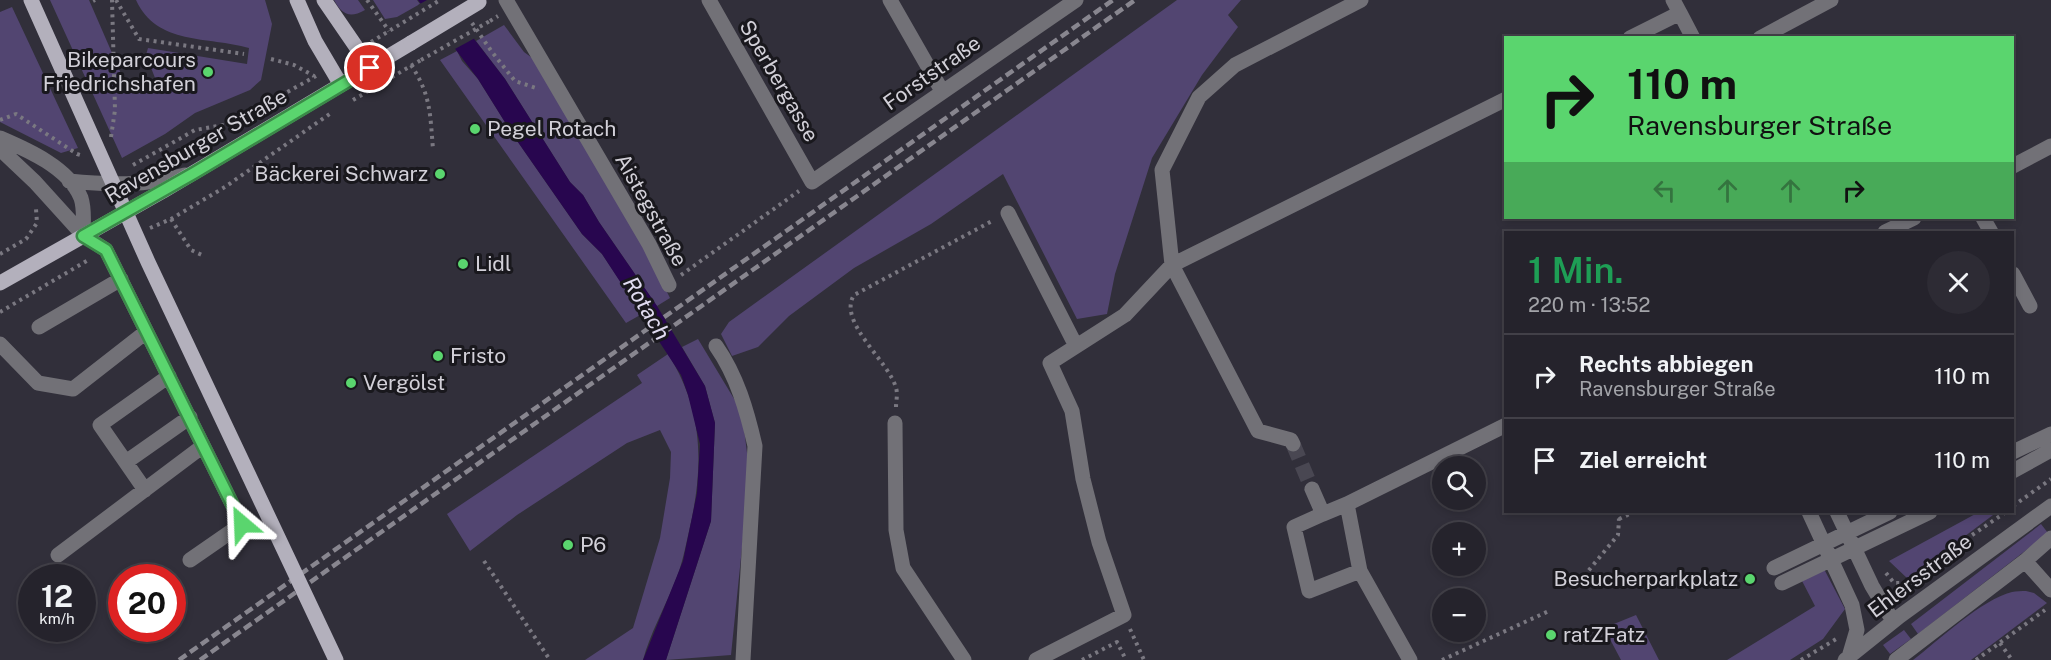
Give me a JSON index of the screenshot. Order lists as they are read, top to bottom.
{
  "streets": {
    "main road": ["Ravensburger Straße"],
    "street": [
      "Forststraße",
      "Sperbergasse",
      "Aistegstraße",
      "Ehlersstraße"
    ]
  },
  "crossings": [
    ["Forststraße", "Sperbergasse"]
  ],
  "water": ["Rotach"],
  "places": [
    "Bikeparcours Friedrichshafen",
    "Pegel Rotach",
    "Bäckerei Schwarz",
    "Lidl",
    "Fristo",
    "Vergölst",
    "P6",
    "Besucherparkplatz",
    "ratZFatz"
  ],
  "page": {
    "turn": ["110 m", "Ravensburger Straße"],
    "heading": ["1 Min.", "220 m · 13:52"],
    "list": [
      {
        "name": "Rechts abbiegen",
        "note": "Ravensburger Straße",
        "value": "110 m"
      },
      {
        "name": "Ziel erreicht",
        "value": "110 m"
      }
    ],
    "map_buttons": ["+", "−"],
    "speed": "12 km/h",
    "limit": "20"
  }
}
